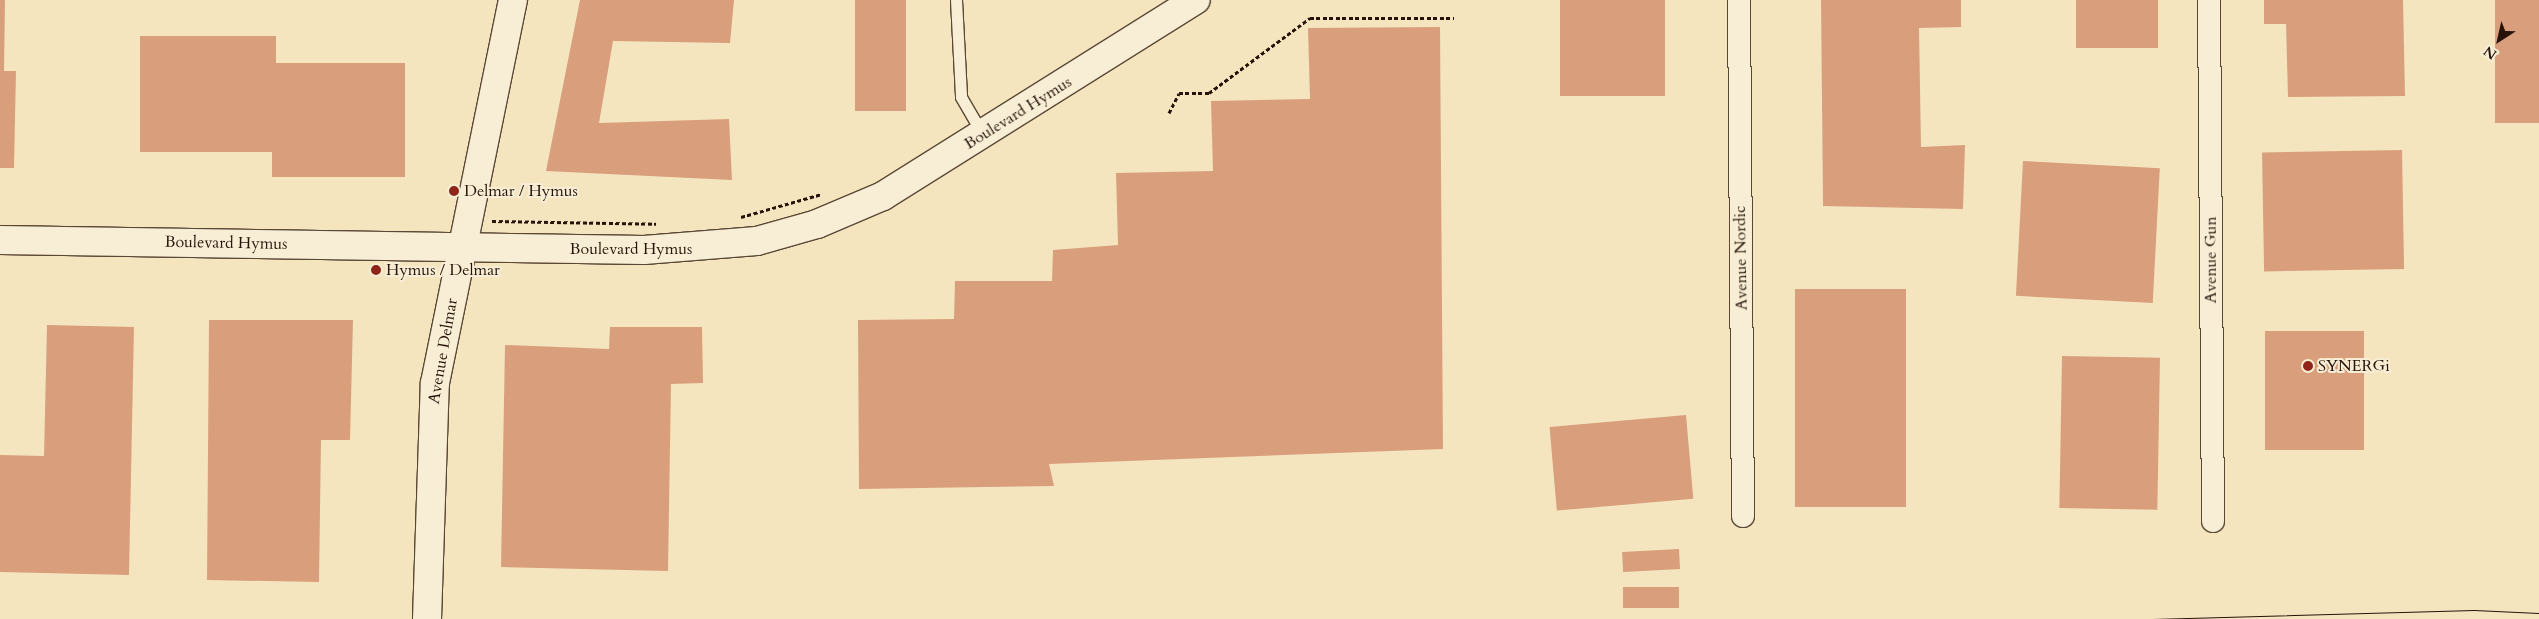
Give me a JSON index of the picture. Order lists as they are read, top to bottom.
{
  "streets": {
    "street": [
      "Boulevard Hymus",
      "Avenue Nordic",
      "Avenue Gun",
      "Avenue Delmar"
    ]
  },
  "crossings": [
    ["Boulevard Hymus", "Avenue Delmar"]
  ],
  "places": ["Delmar / Hymus", "Hymus / Delmar", "SYNERGi"],
  "north": "bottom left"
}
